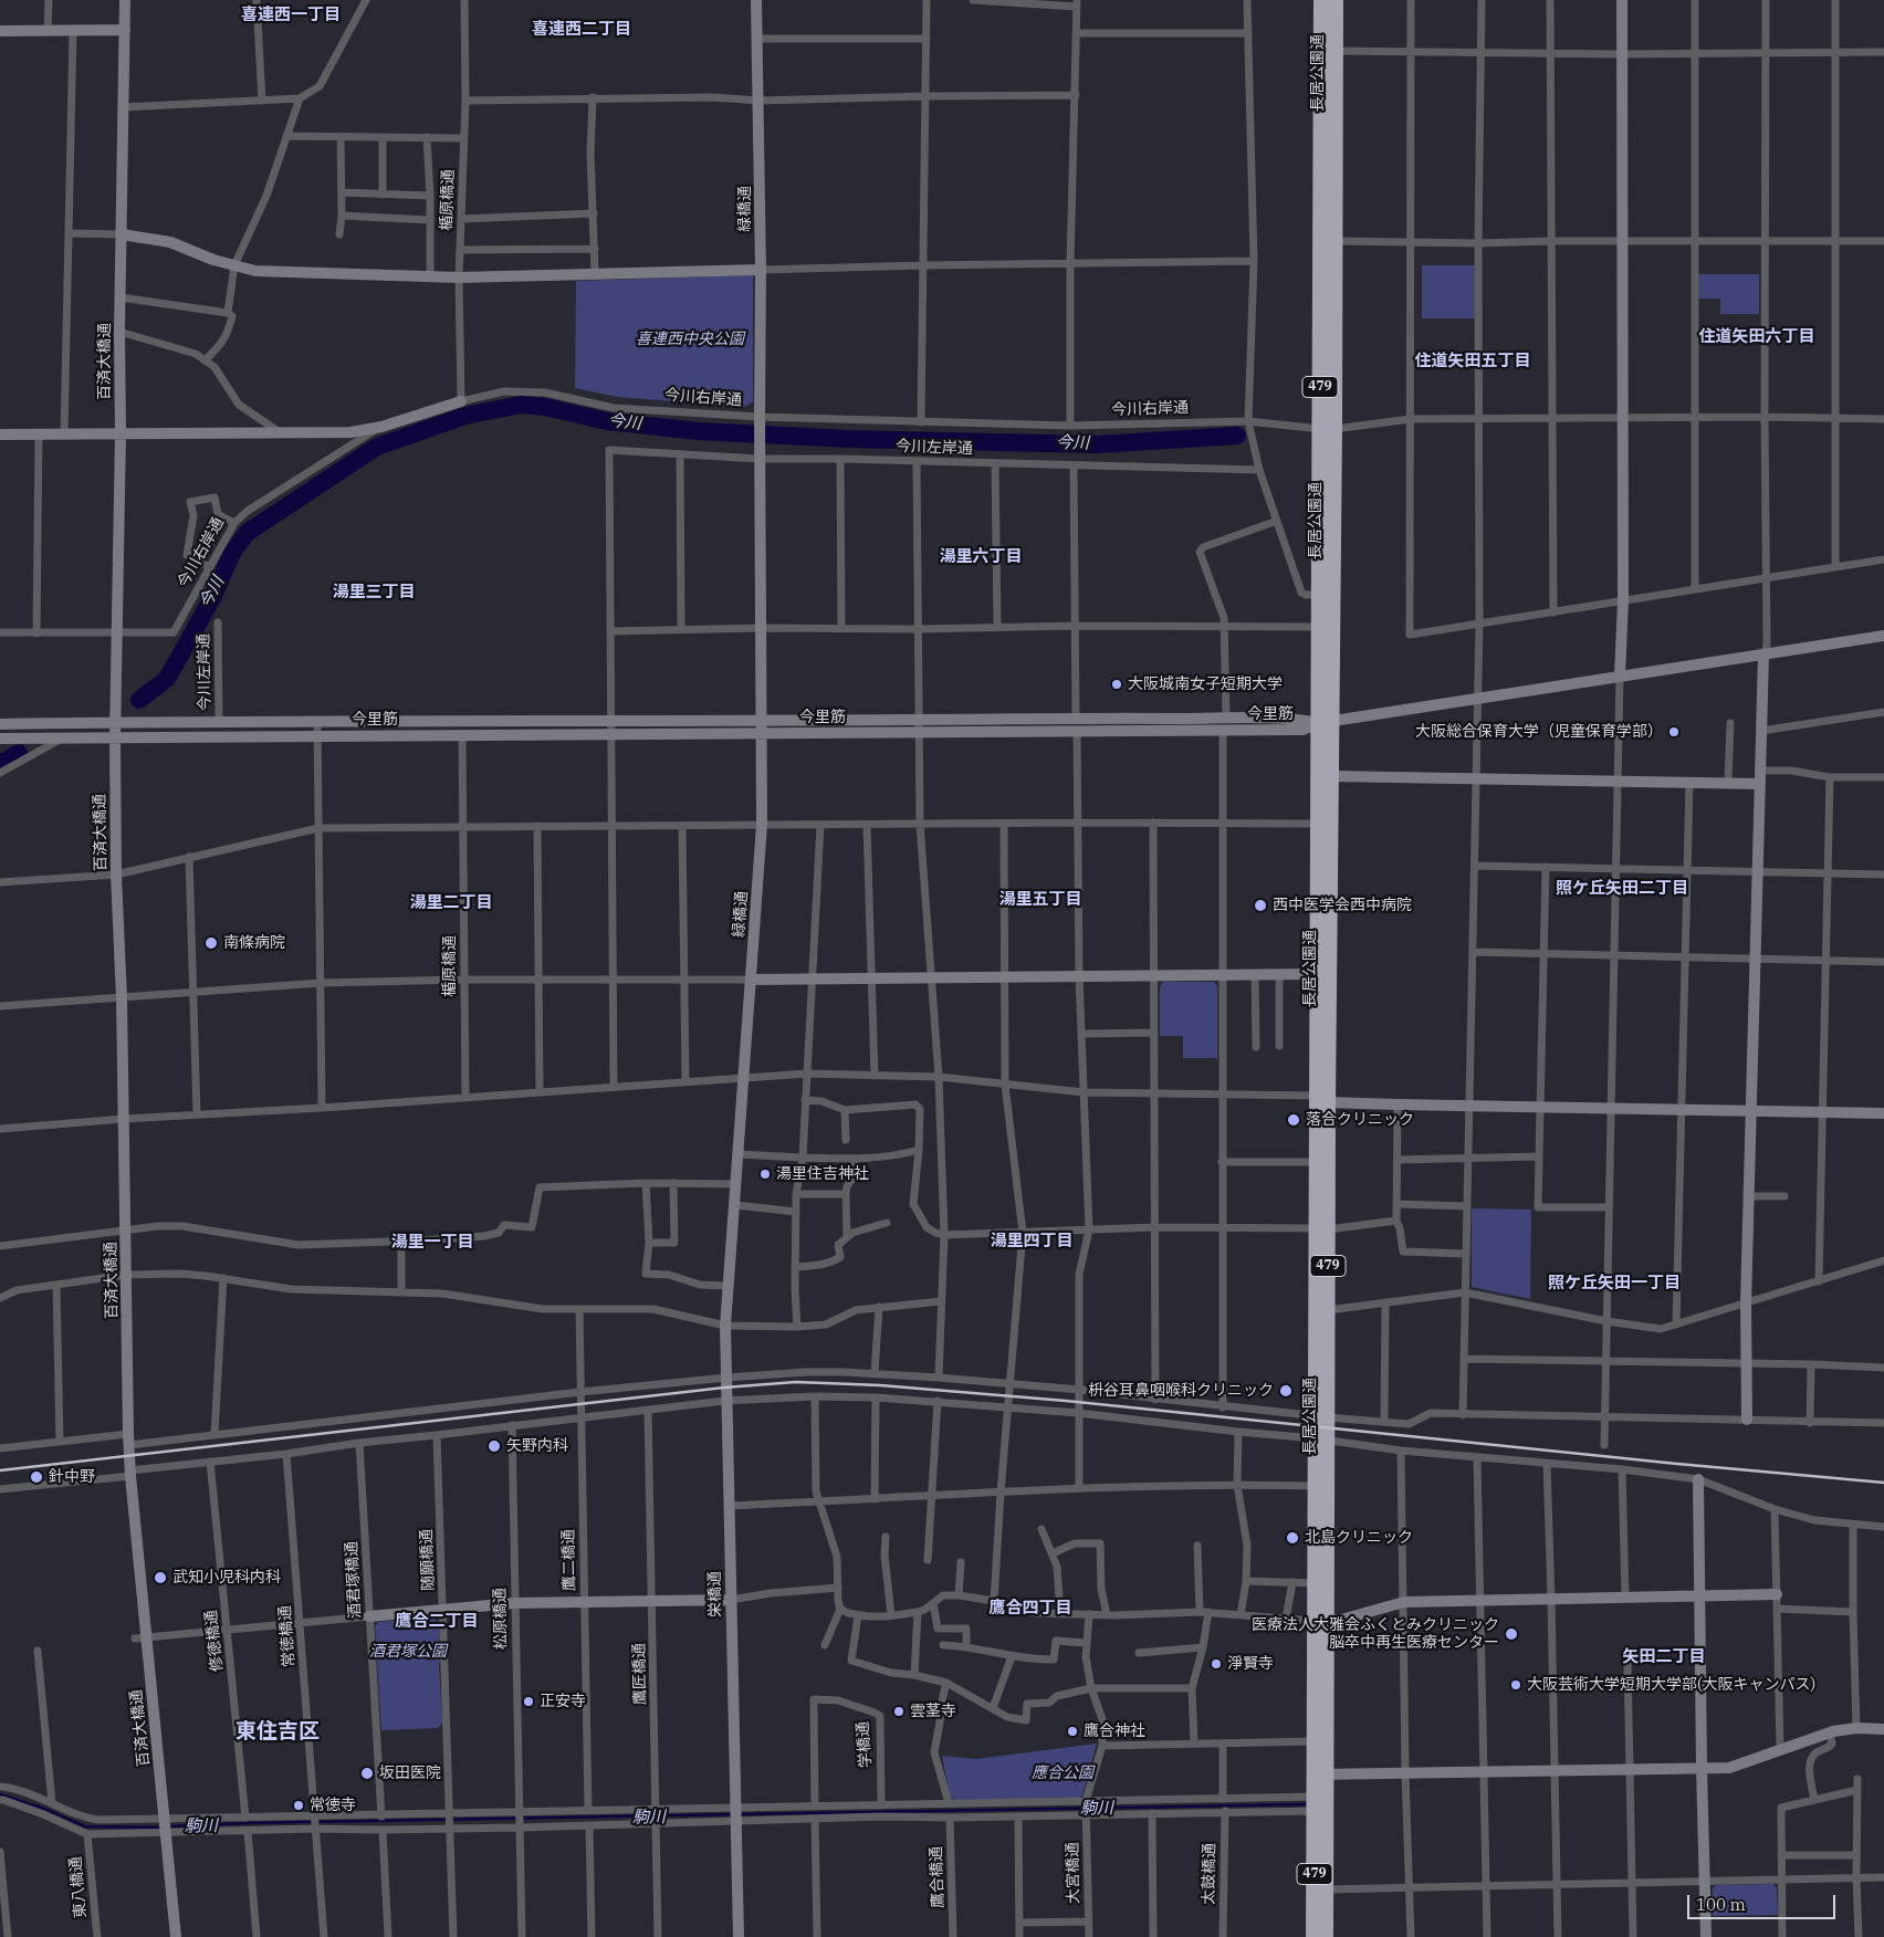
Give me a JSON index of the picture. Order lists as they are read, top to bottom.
{
  "streets": {
    "highway": ["長居公園通", "479"],
    "street": [
      "楯原橋通",
      "緑橋通",
      "百済大橋通",
      "今川右岸通",
      "今川左岸通",
      "今里筋",
      "随願橋通",
      "鷹二橋通",
      "酒君塚橋通",
      "栄橋通",
      "松原橋通",
      "常徳橋通",
      "修徳橋通",
      "鷹匠橋通",
      "学橋通",
      "大宮橋通",
      "太鼓橋通",
      "鷹合橋通",
      "東八橋通"
    ]
  },
  "crossings": [
    ["長居公園通", "今川右岸通"],
    ["長居公園通", "今里筋"],
    ["楯原橋通", "今川右岸通"],
    ["楯原橋通", "今里筋"],
    ["緑橋通", "今川右岸通"],
    ["緑橋通", "今川左岸通"],
    ["緑橋通", "今里筋"],
    ["緑橋通", "栄橋通"],
    ["百済大橋通", "今川右岸通"],
    ["百済大橋通", "今里筋"],
    ["今川左岸通", "今里筋"]
  ],
  "districts": [
    "喜連西一丁目",
    "喜連西二丁目",
    "住道矢田六丁目",
    "住道矢田五丁目",
    "湯里六丁目",
    "湯里三丁目",
    "照ケ丘矢田二丁目",
    "湯里五丁目",
    "湯里二丁目",
    "湯里四丁目",
    "湯里一丁目",
    "照ケ丘矢田一丁目",
    "鷹合四丁目",
    "鷹合二丁目",
    "矢田二丁目",
    "東住吉区"
  ],
  "water": ["今川", "駒川"],
  "parks": ["喜連西中央公園", "酒君塚公園", "應合公園"],
  "places": [
    "大阪城南女子短期大学",
    "大阪総合保育大学（児童保育学部）",
    "西中医学会西中病院",
    "南條病院",
    "落合クリニック",
    "湯里住吉神社",
    "枡谷耳鼻咽喉科クリニック",
    "矢野内科",
    "針中野",
    "北島クリニック",
    "武知小児科内科",
    "医療法人大雅会ふくとみクリニック 脳卒中再生医療センター",
    "淨賢寺",
    "大阪芸術大学短期大学部(大阪キャンパス)",
    "正安寺",
    "雲茎寺",
    "鷹合神社",
    "坂田医院",
    "常徳寺"
  ],
  "scale_bar": "100 m"
}
